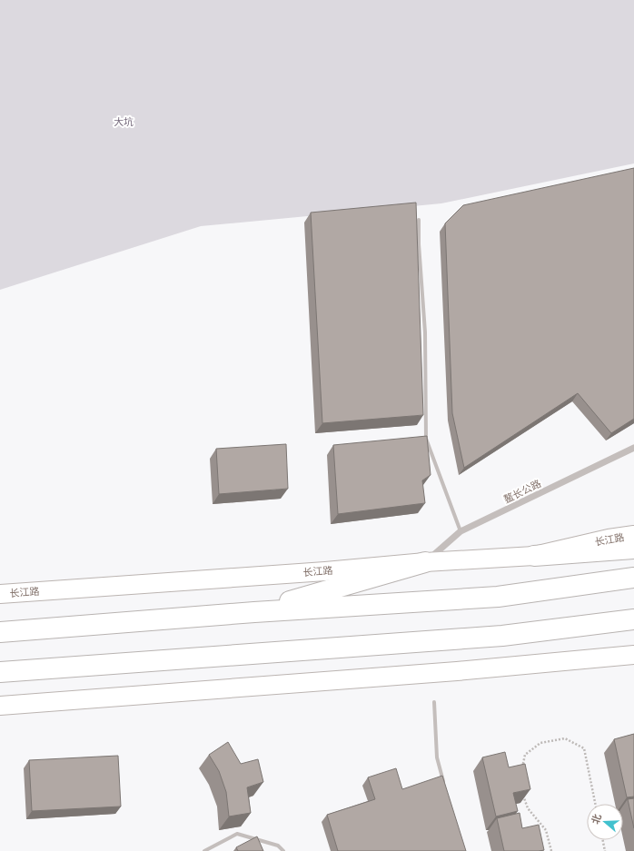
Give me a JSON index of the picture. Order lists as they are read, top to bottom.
{
  "streets": {
    "main road": ["长江路"],
    "street": ["鳌长公路"]
  },
  "crossings": [
    ["鳌长公路", "长江路"]
  ],
  "parks": ["大坑"],
  "north": "left"
}
